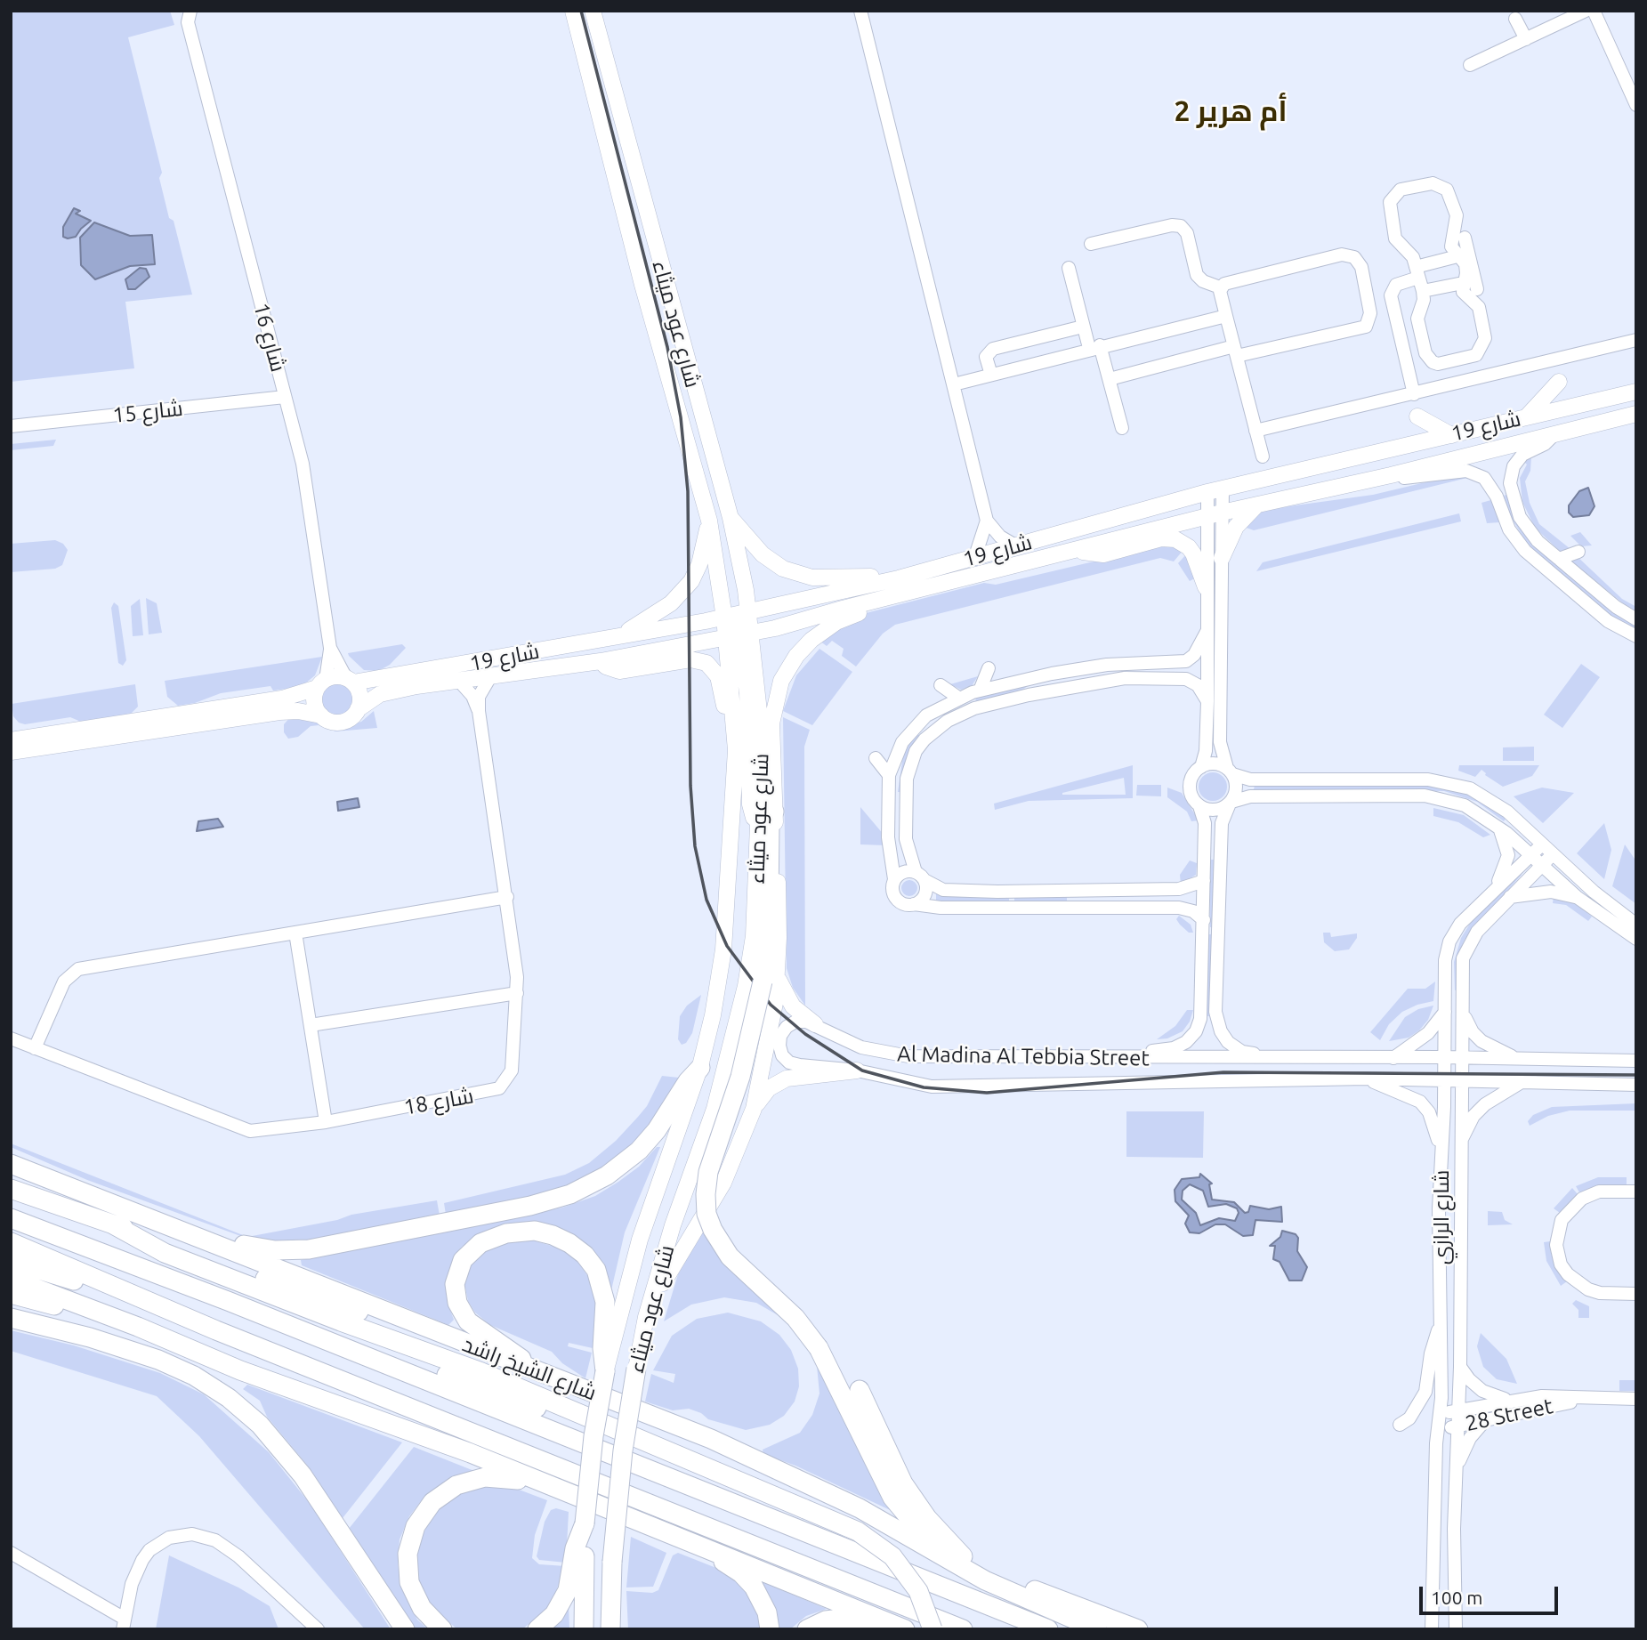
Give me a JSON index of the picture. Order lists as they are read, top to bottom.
{
  "streets": {
    "highway": ["شارع عود ميثاء", "شارع الشيخ راشد"],
    "main road": ["شارع 19"],
    "street": [
      "شارع 16",
      "شارع 15",
      "Al Madina Al Tebbia Street",
      "شارع 18",
      "شارع الرازي",
      "28 Street"
    ]
  },
  "crossings": [
    ["شارع عود ميثاء", "شارع 19"],
    ["شارع 16", "شارع 15"],
    ["شارع 16", "شارع 19"],
    ["شارع 19", "شارع 18"],
    ["Al Madina Al Tebbia Street", "شارع الرازي"],
    ["شارع الرازي", "28 Street"]
  ],
  "districts": ["أم هرير 2"],
  "scale_bar": "100 m"
}
